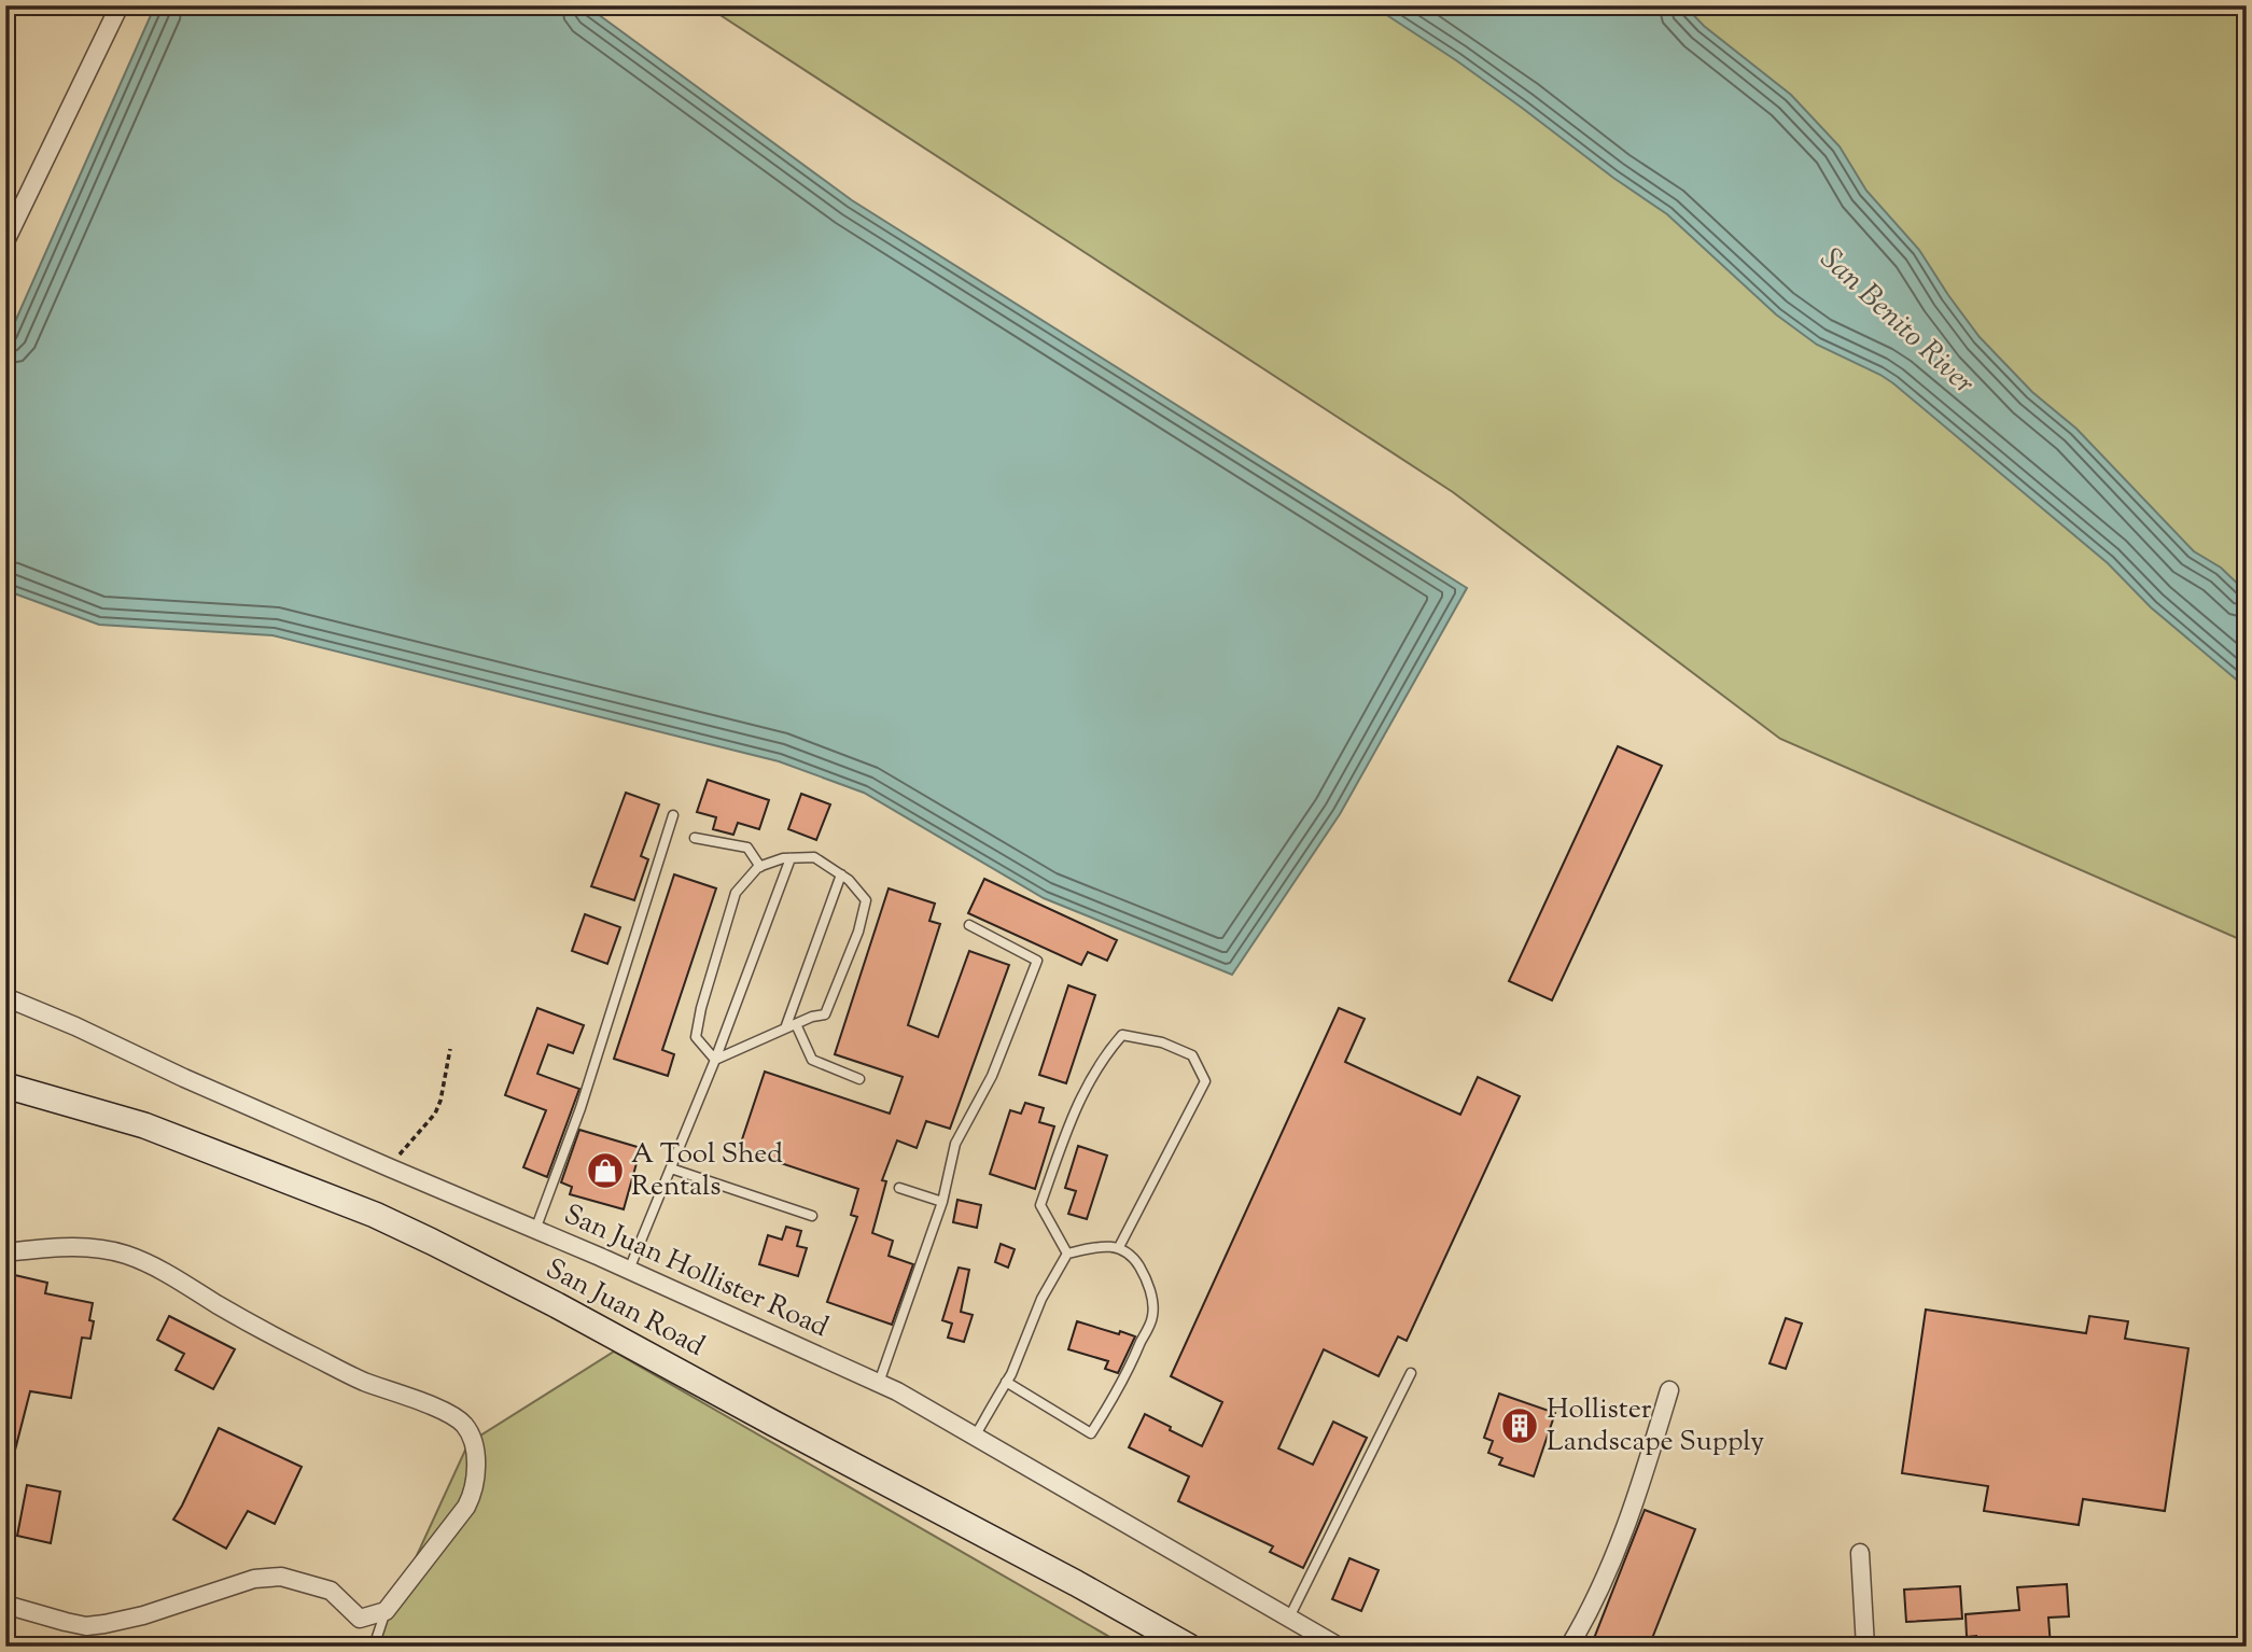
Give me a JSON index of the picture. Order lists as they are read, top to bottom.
{
  "streets": {
    "main road": ["San Juan Road"],
    "street": ["San Juan Hollister Road"]
  },
  "water": ["San Benito River"],
  "places": {
    "shop": ["A Tool Shed Rentals"],
    "building": ["Hollister Landscape Supply"]
  }
}
